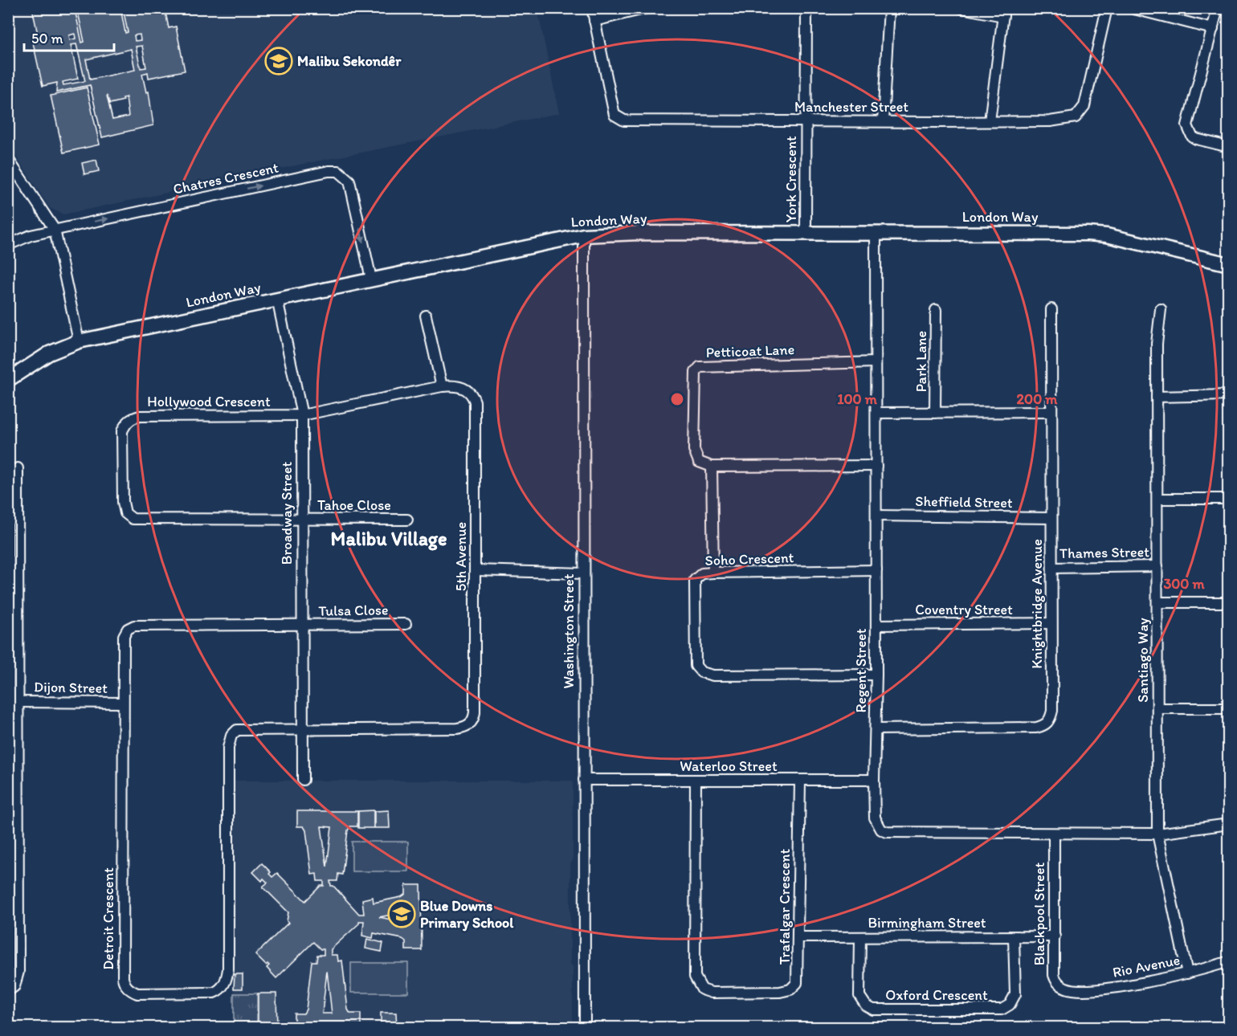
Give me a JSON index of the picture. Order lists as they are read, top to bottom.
{
  "streets": {
    "street": [
      "Manchester Street",
      "Chatres Crescent",
      "York Crescent",
      "London Way",
      "Petticoat Lane",
      "Park Lane",
      "Hollywood Crescent",
      "Sheffield Street",
      "Tahoe Close",
      "Broadway Street",
      "Thames Street",
      "5th Avenue",
      "Soho Crescent",
      "Knightbridge Avenue",
      "Coventry Street",
      "Tulsa Close",
      "Washington Street",
      "Santiago Way",
      "Regent Street",
      "Dijon Street",
      "Waterloo Street",
      "Trafalgar Crescent",
      "Blackpool Street",
      "Detroit Crescent",
      "Birmingham Street",
      "Rio Avenue",
      "Oxford Crescent"
    ]
  },
  "crossings": [
    ["Manchester Street", "York Crescent"],
    ["Chatres Crescent", "London Way"],
    ["York Crescent", "London Way"],
    ["London Way", "Broadway Street"],
    ["London Way", "Washington Street"],
    ["London Way", "Regent Street"],
    ["Petticoat Lane", "Regent Street"],
    ["Hollywood Crescent", "Tahoe Close"],
    ["Hollywood Crescent", "Broadway Street"],
    ["Hollywood Crescent", "5th Avenue"],
    ["Sheffield Street", "Knightbridge Avenue"],
    ["Sheffield Street", "Regent Street"],
    ["Tahoe Close", "Broadway Street"],
    ["Broadway Street", "5th Avenue"],
    ["Broadway Street", "Tulsa Close"],
    ["Broadway Street", "Detroit Crescent"],
    ["Thames Street", "Knightbridge Avenue"],
    ["Thames Street", "Santiago Way"],
    ["5th Avenue", "Detroit Crescent"],
    ["Soho Crescent", "Regent Street"],
    ["Knightbridge Avenue", "Coventry Street"],
    ["Knightbridge Avenue", "Regent Street"],
    ["Coventry Street", "Regent Street"],
    ["Tulsa Close", "Detroit Crescent"],
    ["Washington Street", "Waterloo Street"],
    ["Santiago Way", "Regent Street"],
    ["Santiago Way", "Rio Avenue"],
    ["Regent Street", "Waterloo Street"],
    ["Regent Street", "Blackpool Street"],
    ["Dijon Street", "Detroit Crescent"],
    ["Waterloo Street", "Trafalgar Crescent"],
    ["Trafalgar Crescent", "Birmingham Street"],
    ["Blackpool Street", "Birmingham Street"],
    ["Blackpool Street", "Rio Avenue"],
    ["Birmingham Street", "Oxford Crescent"]
  ],
  "districts": ["Malibu Village"],
  "places": {
    "school or university": ["Malibu Sekondêr", "Blue Downs Primary School"]
  },
  "scale_bar": "50 m",
  "rings": ["100 m", "200 m", "300 m"]
}
